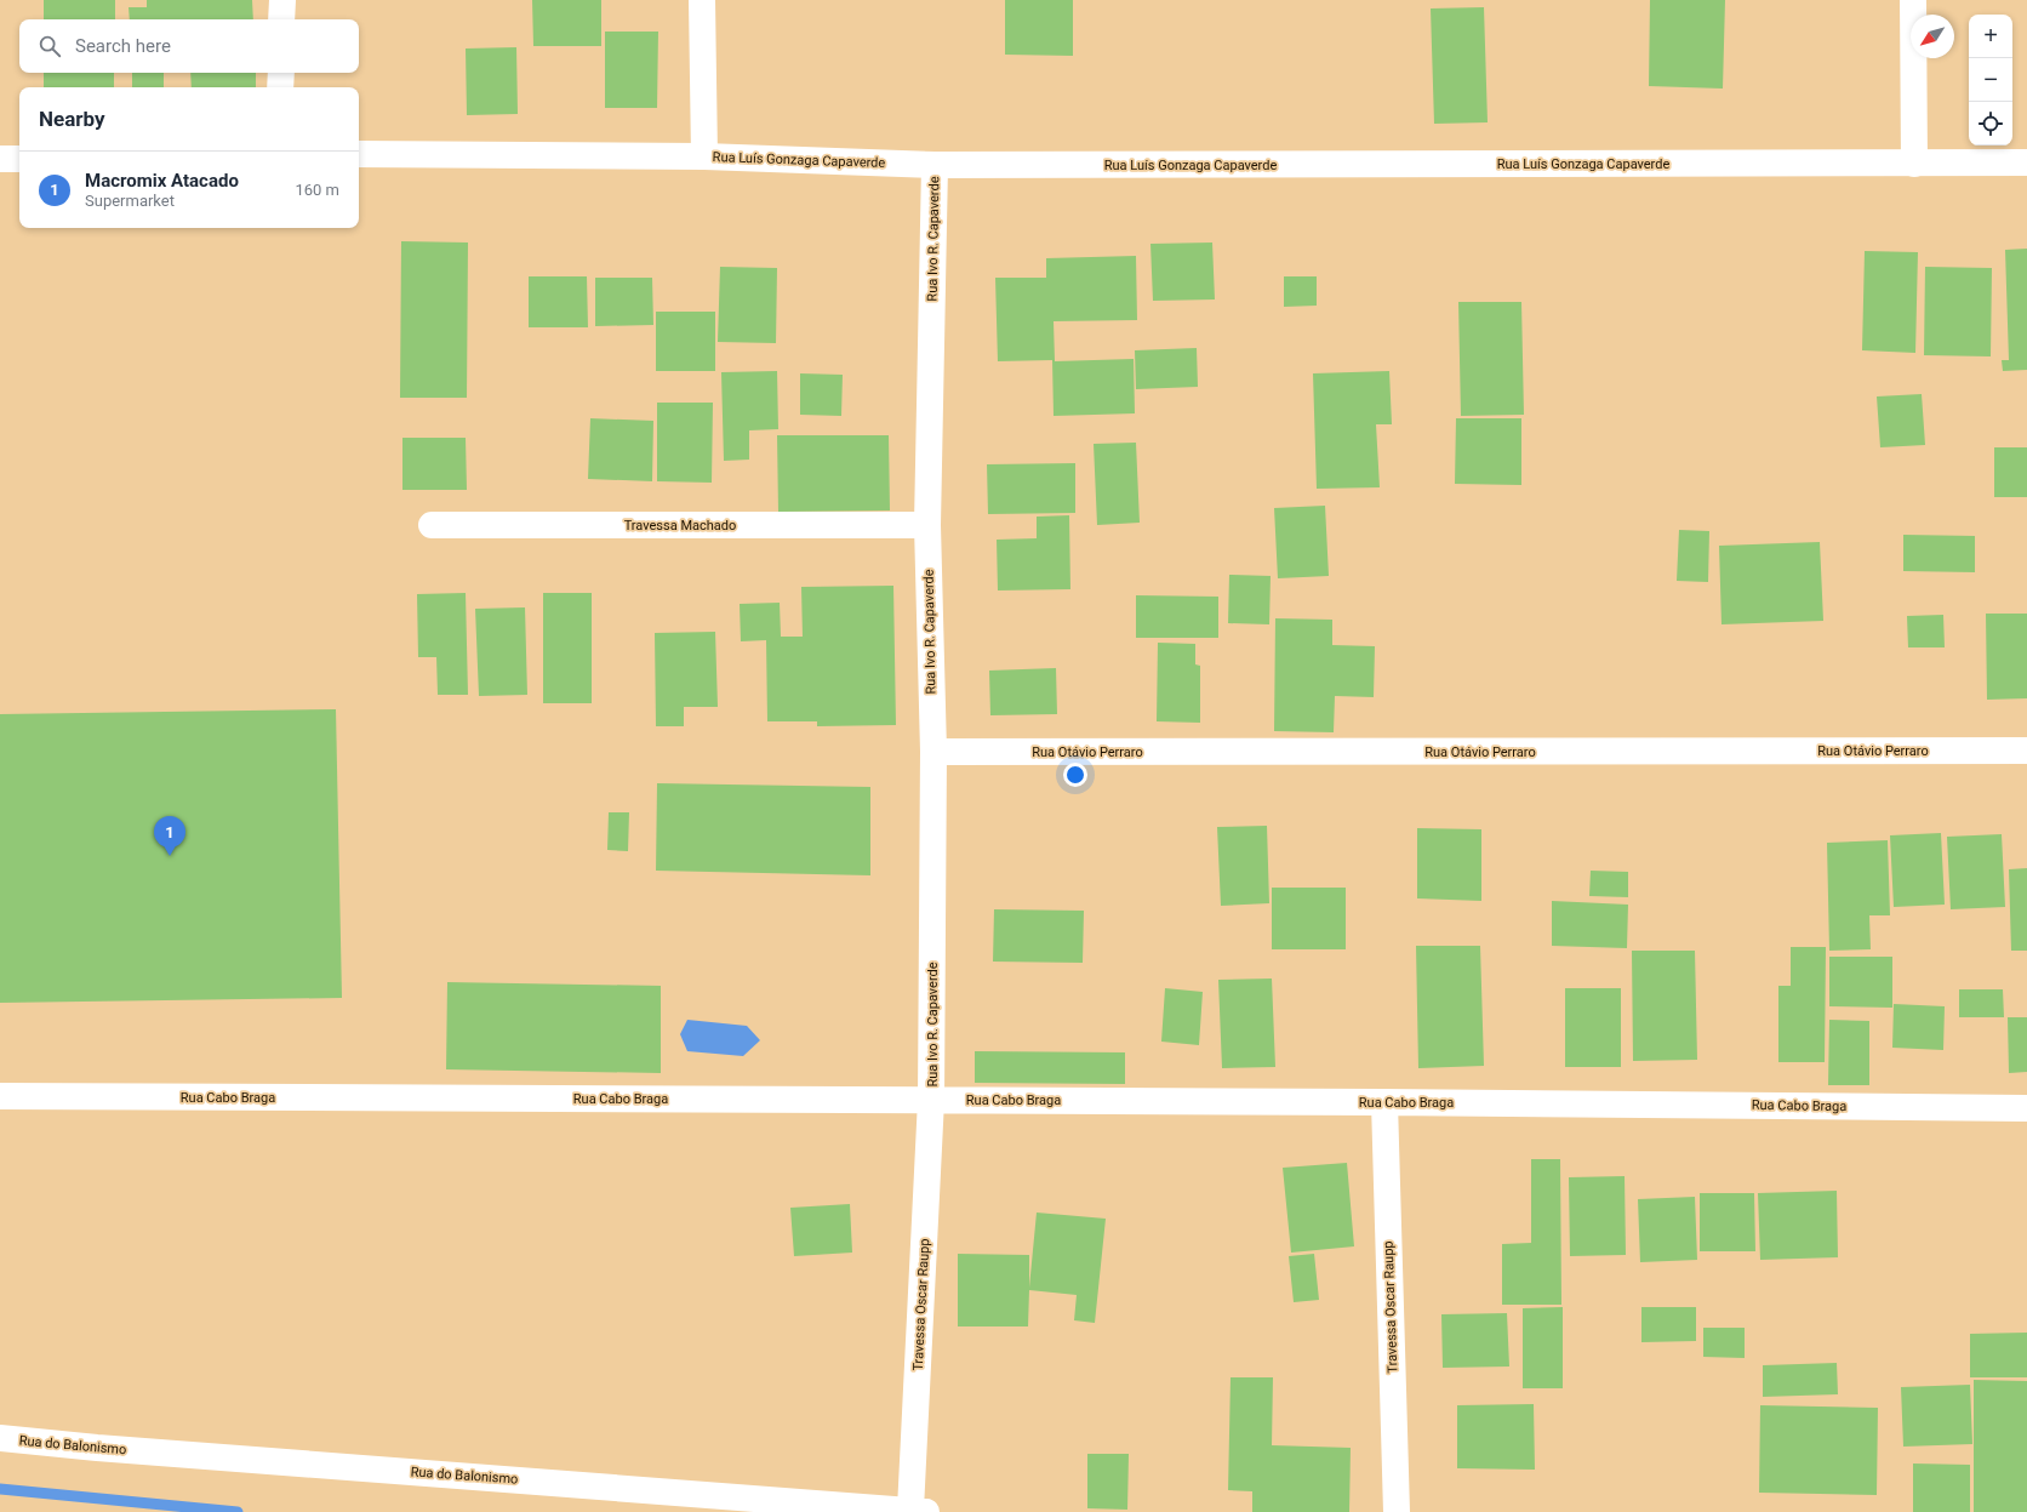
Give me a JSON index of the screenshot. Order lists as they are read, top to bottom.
{
  "streets": {
    "street": [
      "Rua Luís Gonzaga Capaverde",
      "Rua Ivo R. Capaverde",
      "Travessa Machado",
      "Rua Otávio Perraro",
      "Rua Cabo Braga",
      "Travessa Oscar Raupp",
      "Rua do Balonismo"
    ]
  },
  "crossings": [
    ["Rua Luís Gonzaga Capaverde", "Rua Ivo R. Capaverde"],
    ["Rua Ivo R. Capaverde", "Travessa Machado"],
    ["Rua Ivo R. Capaverde", "Rua Otávio Perraro"],
    ["Rua Ivo R. Capaverde", "Rua Cabo Braga"],
    ["Rua Ivo R. Capaverde", "Travessa Oscar Raupp"],
    ["Rua Cabo Braga", "Travessa Oscar Raupp"],
    ["Travessa Oscar Raupp", "Rua do Balonismo"]
  ],
  "north": "bottom left",
  "page": {
    "map_buttons": ["+", "−"],
    "search": "Search here",
    "heading": "Nearby",
    "list": [
      {
        "mark": "1",
        "name": "Macromix Atacado",
        "note": "Supermarket",
        "value": "160 m"
      }
    ],
    "pins": "1"
  }
}
